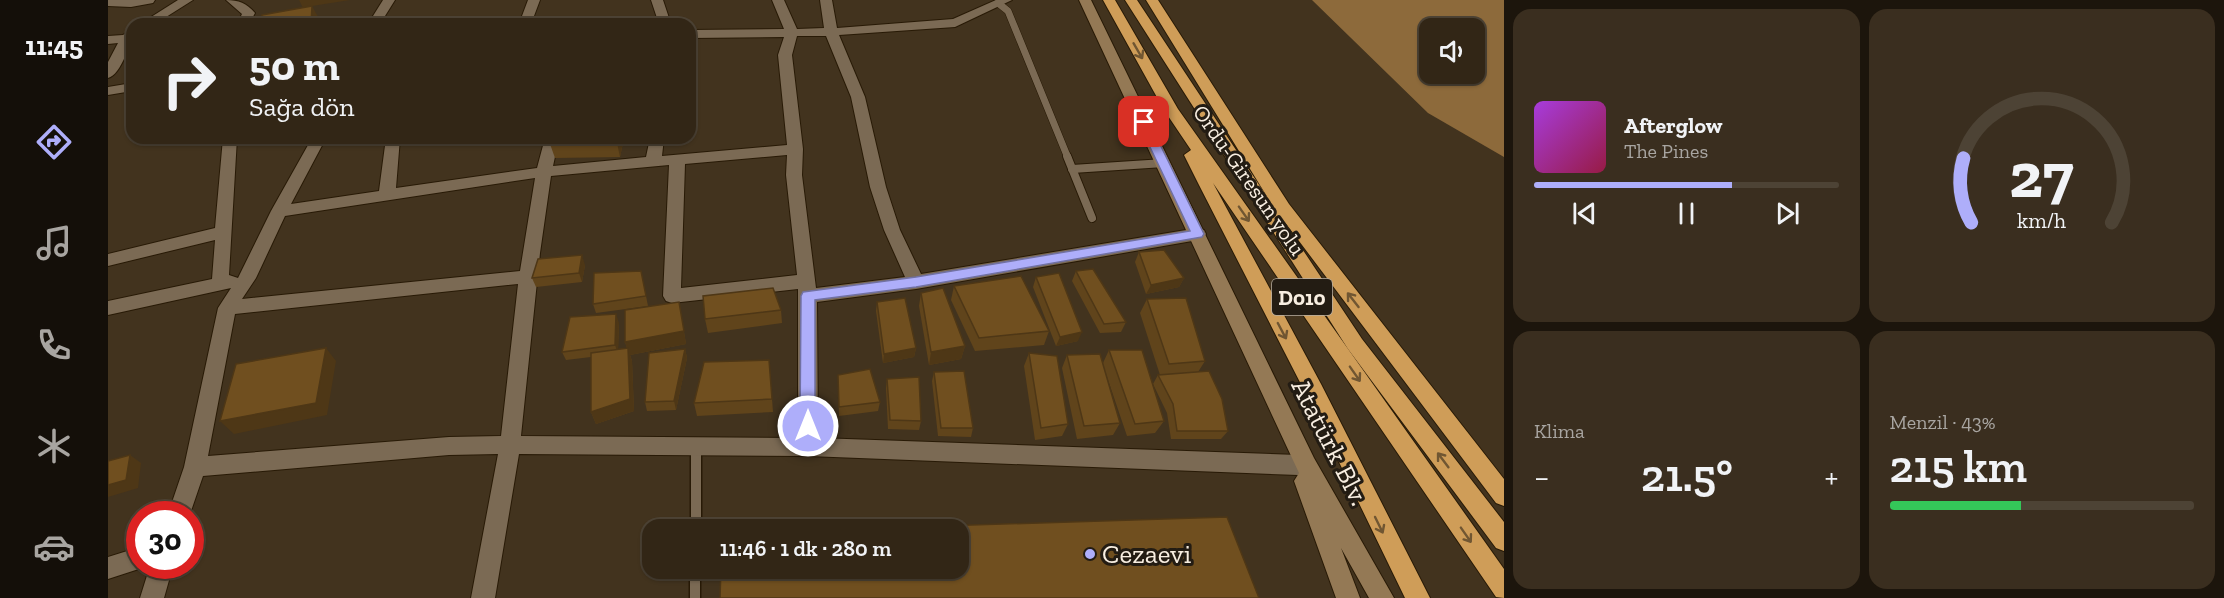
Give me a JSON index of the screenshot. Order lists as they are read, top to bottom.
{
  "streets": {
    "highway": ["Ordu-Giresun yolu", "D010"],
    "street": ["Atatürk Blv."]
  },
  "places": ["Cezaevi"],
  "page": {
    "tabs": "11:45",
    "turn": ["50 m", "Sağa dön"],
    "song": ["Afterglow", "The Pines"],
    "tile": [
      "Klima",
      ["Menzil · 43%", "215 km"]
    ],
    "heat": ["−", "21.5°", "+"],
    "limit": "30",
    "trip": "11:46 · 1 dk · 280 m",
    "gauge": ["27", "km/h"]
  }
}
